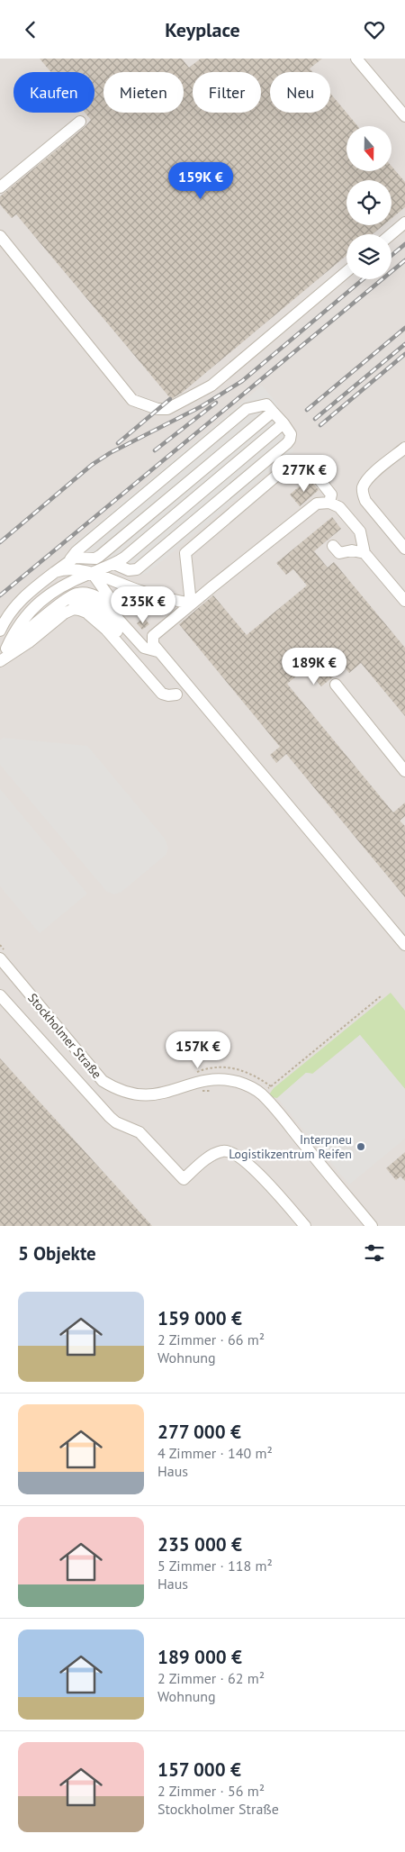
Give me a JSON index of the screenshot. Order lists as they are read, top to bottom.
{
  "streets": {
    "street": ["Stockholmer Straße"]
  },
  "places": ["Interpneu Logistikzentrum Reifen"],
  "north": "bottom",
  "page": {
    "header": "Keyplace",
    "chip": [
      "Kaufen",
      "Mieten",
      "Filter",
      "Neu"
    ],
    "price": [
      "159K €",
      "277K €",
      "235K €",
      "189K €",
      "157K €"
    ],
    "heading": "5 Objekte",
    "list": [
      {
        "name": "159 000 €",
        "note": "2 Zimmer · 66 m² · Wohnung"
      },
      {
        "name": "277 000 €",
        "note": "4 Zimmer · 140 m² · Haus"
      },
      {
        "name": "235 000 €",
        "note": "5 Zimmer · 118 m² · Haus"
      },
      {
        "name": "189 000 €",
        "note": "2 Zimmer · 62 m² · Wohnung"
      },
      {
        "name": "157 000 €",
        "note": "2 Zimmer · 56 m² · Stockholmer Straße"
      }
    ]
  }
}
